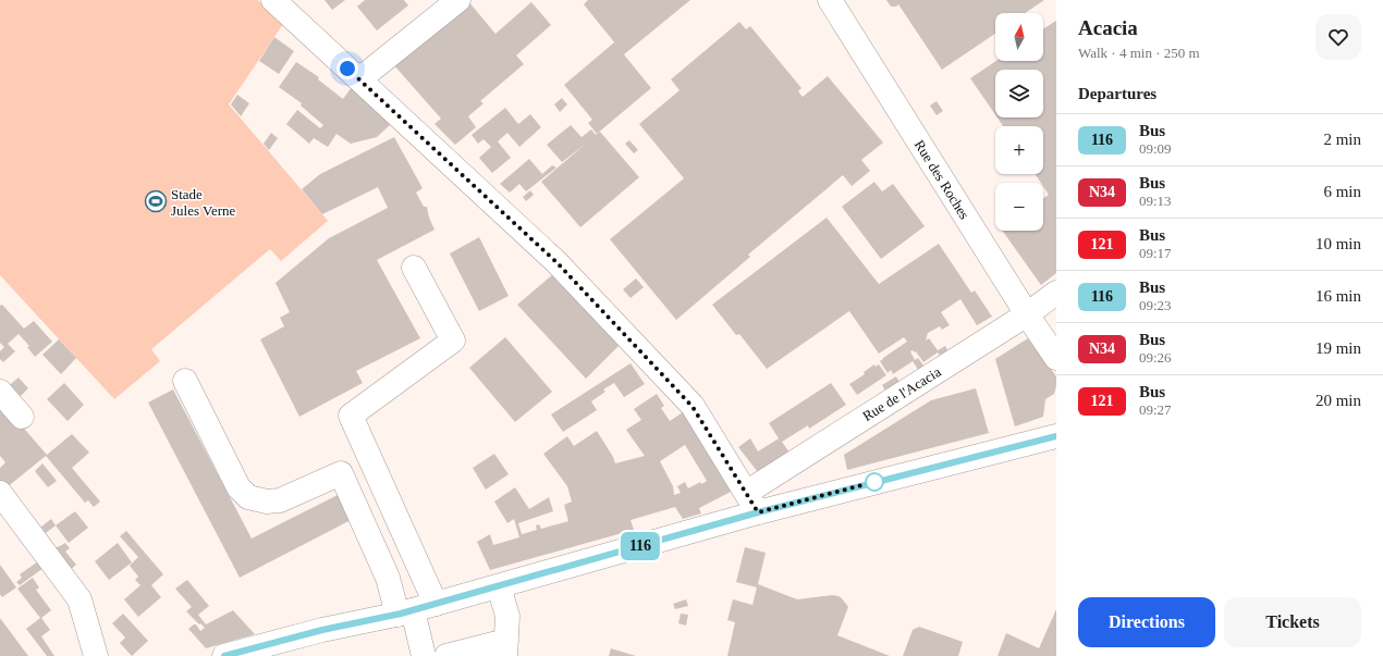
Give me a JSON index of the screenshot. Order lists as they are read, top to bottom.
{
  "streets": {
    "street": ["Rue des Roches", "Rue de l'Acacia"]
  },
  "crossings": [
    ["Rue des Roches", "Rue de l'Acacia"]
  ],
  "places": {
    "sports": ["Stade Jules Verne"]
  },
  "lines": ["bus line 116"],
  "north": "top",
  "page": {
    "on_map": "116",
    "heading": [
      ["Acacia", "Walk · 4 min · 250 m"],
      "Departures"
    ],
    "map_buttons": ["+", "−"],
    "list": [
      {
        "mark": "116",
        "name": "Bus",
        "note": "09:09",
        "value": "2 min"
      },
      {
        "mark": "N34",
        "name": "Bus",
        "note": "09:13",
        "value": "6 min"
      },
      {
        "mark": "121",
        "name": "Bus",
        "note": "09:17",
        "value": "10 min"
      },
      {
        "mark": "116",
        "name": "Bus",
        "note": "09:23",
        "value": "16 min"
      },
      {
        "mark": "N34",
        "name": "Bus",
        "note": "09:26",
        "value": "19 min"
      },
      {
        "mark": "121",
        "name": "Bus",
        "note": "09:27",
        "value": "20 min"
      }
    ],
    "buttons": ["Directions", "Tickets"]
  }
}
